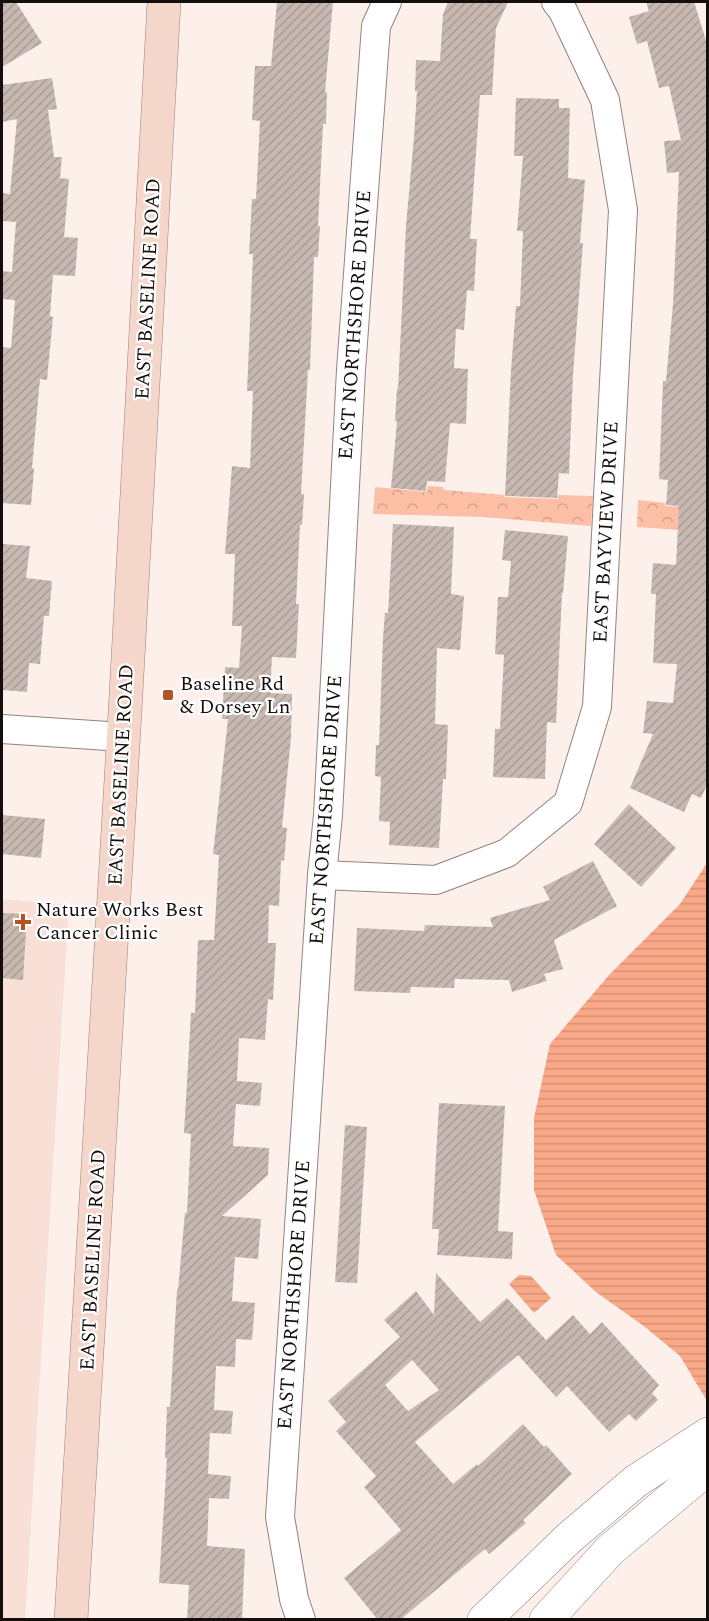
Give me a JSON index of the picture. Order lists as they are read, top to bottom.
{
  "streets": {
    "main road": ["EAST BASELINE ROAD"],
    "street": ["EAST NORTHSHORE DRIVE", "EAST BAYVIEW DRIVE"]
  },
  "crossings": [
    ["EAST NORTHSHORE DRIVE", "EAST BAYVIEW DRIVE"]
  ],
  "places": {
    "transit": ["Baseline Rd & Dorsey Ln"],
    "health": ["Nature Works Best Cancer Clinic"]
  }
}
